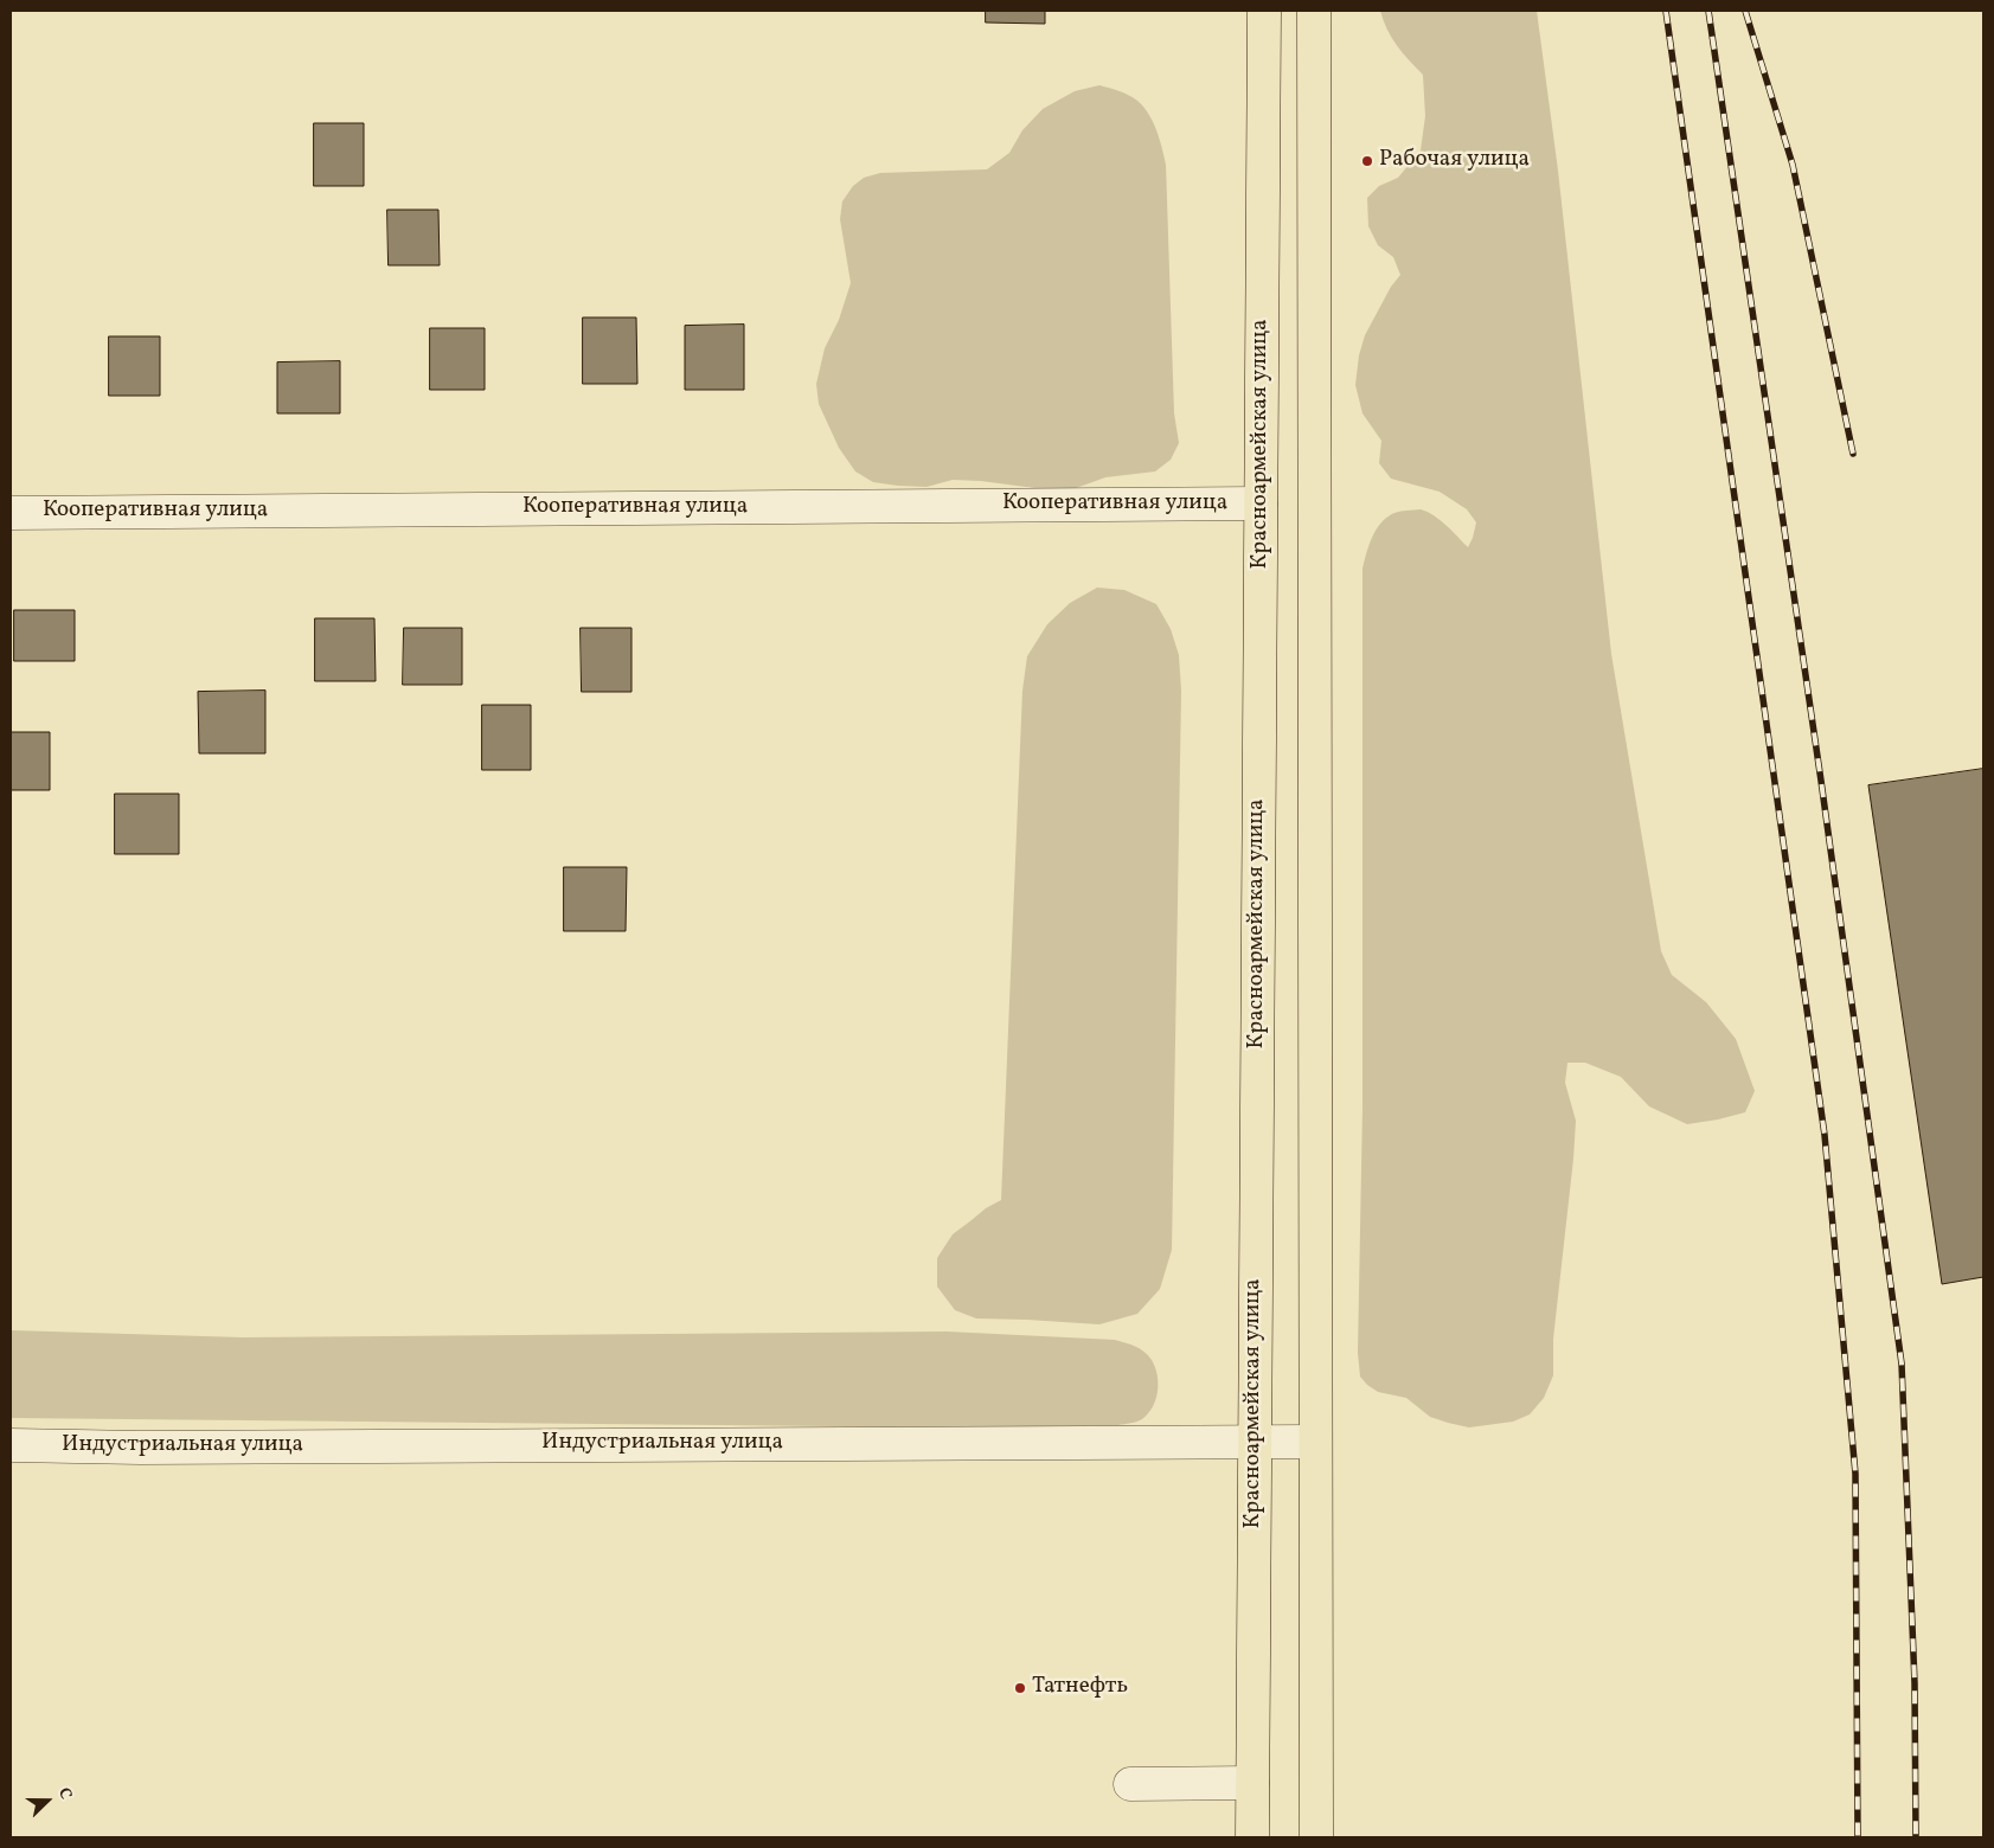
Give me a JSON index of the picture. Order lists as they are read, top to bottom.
{
  "streets": {
    "main road": ["Красноармейская улица"],
    "street": ["Кооперативная улица", "Индустриальная улица"]
  },
  "crossings": [
    ["Красноармейская улица", "Кооперативная улица"],
    ["Красноармейская улица", "Индустриальная улица"]
  ],
  "places": ["Рабочая улица", "Татнефть"],
  "north": "right"
}
